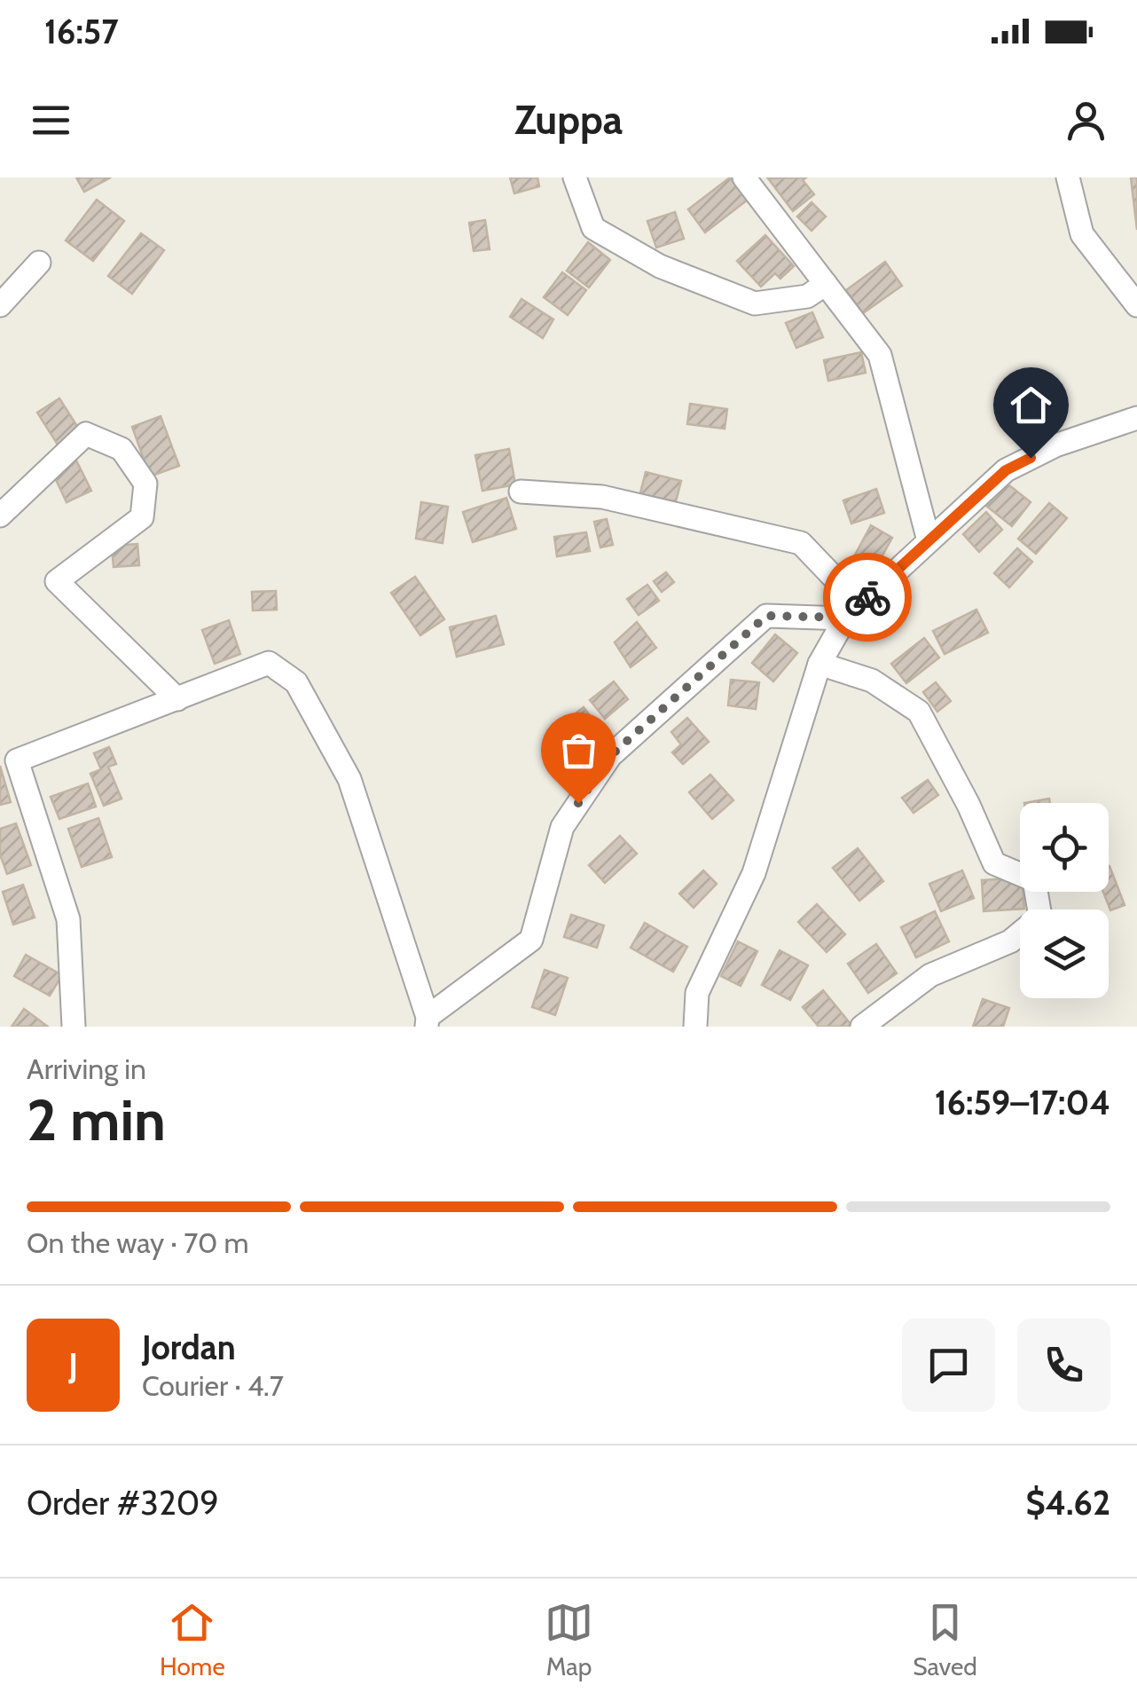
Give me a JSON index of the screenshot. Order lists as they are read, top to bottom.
{
  "page": {
    "status": "16:57",
    "header": "Zuppa",
    "heading": ["2 min", "Arriving in", "16:59–17:04"],
    "panel": [
      "Jordan",
      "Courier · 4.7",
      "Order #3209",
      "$4.62"
    ],
    "bar": "On the way · 70 m",
    "round": "J",
    "tabs": ["Home", "Map", "Saved"]
  }
}
